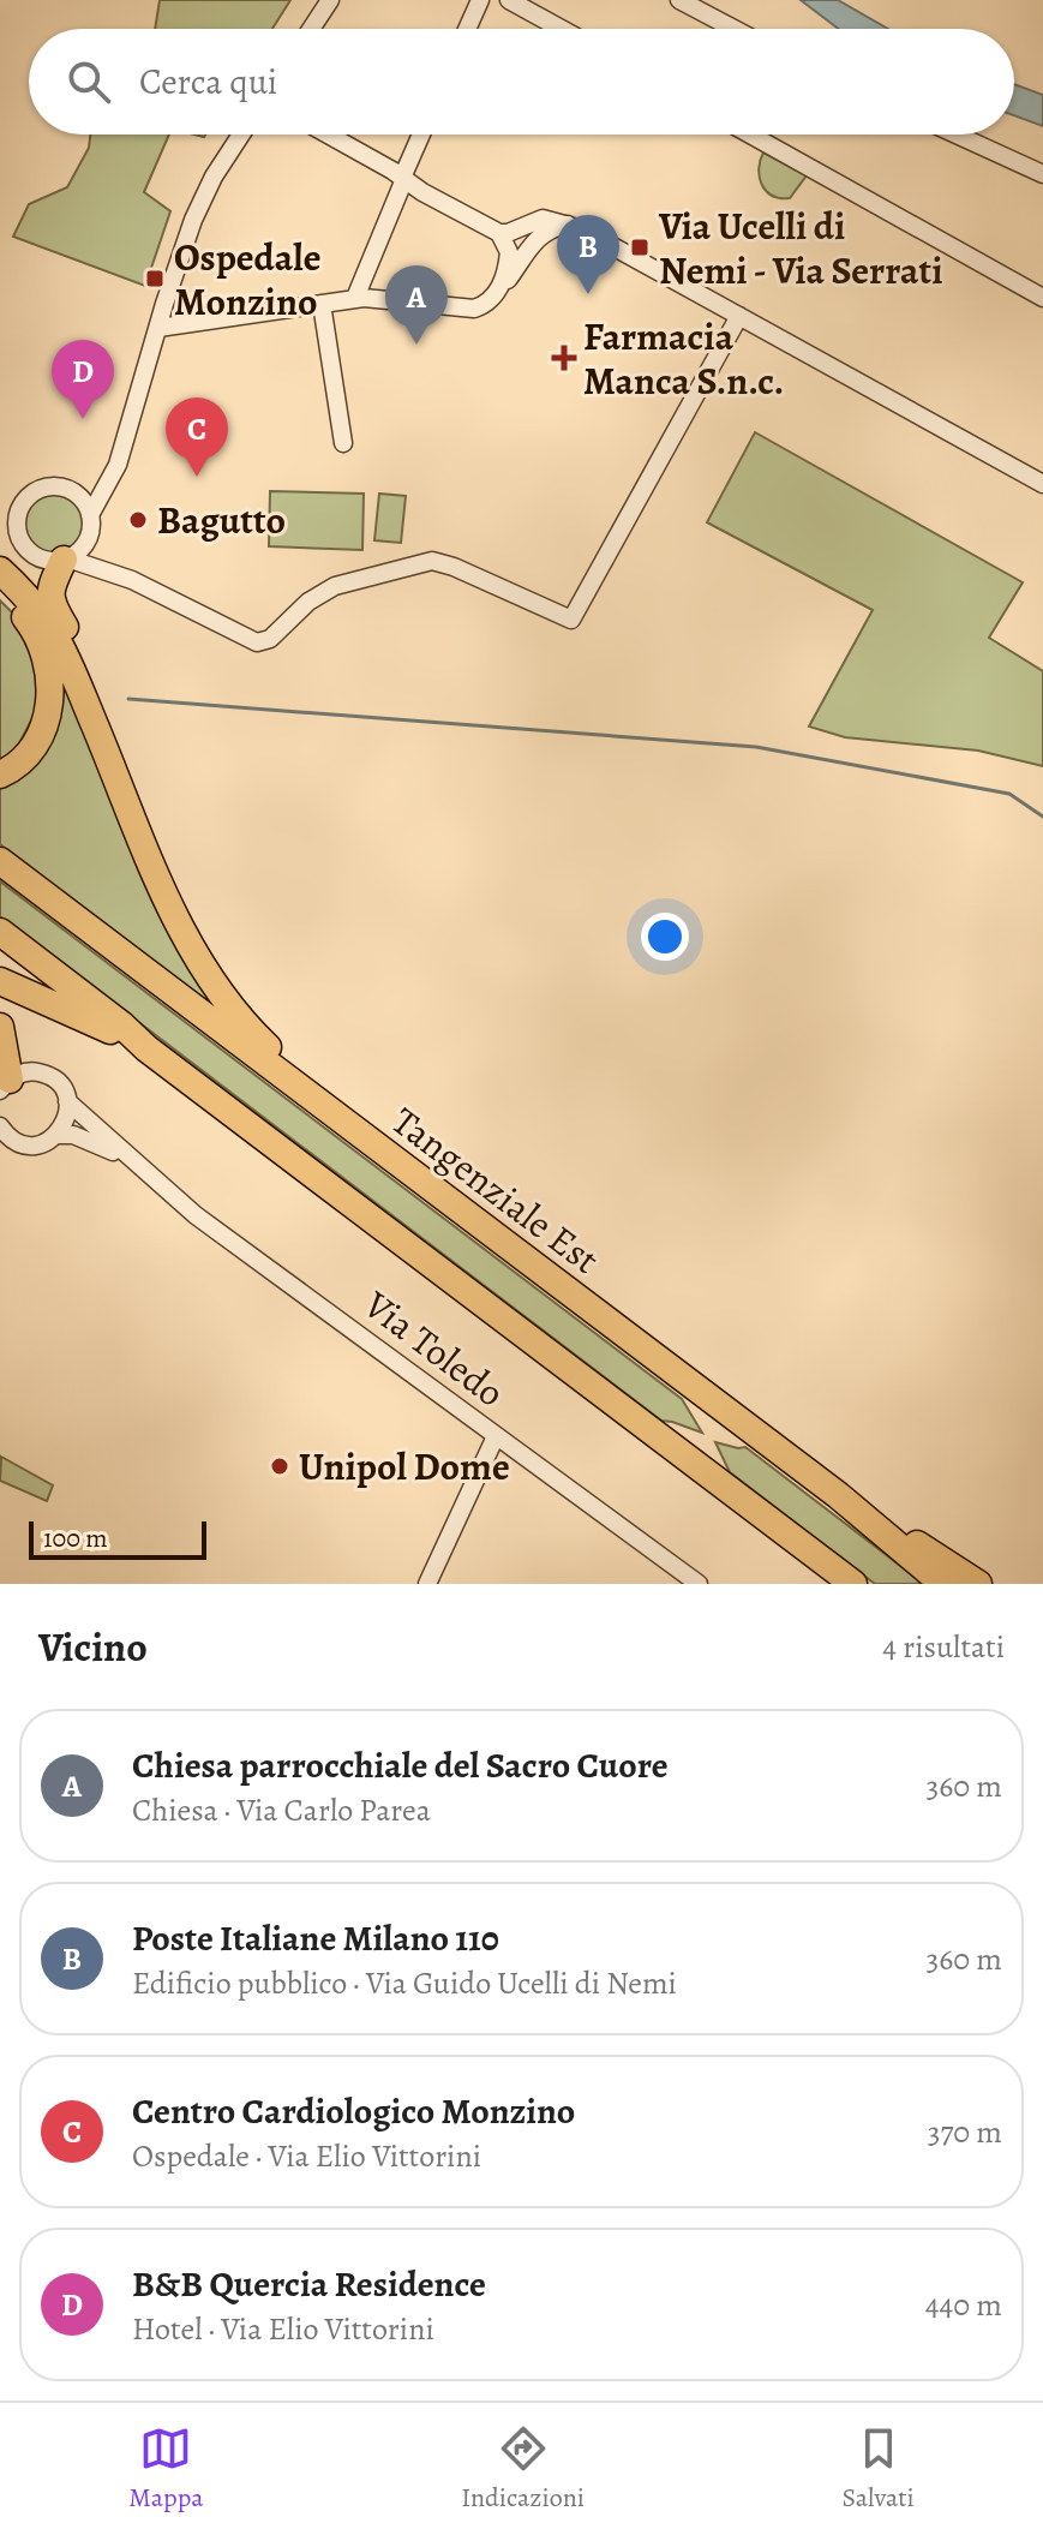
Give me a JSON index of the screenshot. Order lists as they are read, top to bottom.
{
  "streets": {
    "highway": ["Tangenziale Est"],
    "street": ["Via Toledo"]
  },
  "places": {
    "transit": ["Via Ucelli di Nemi - Via Serrati", "Ospedale Monzino"],
    "health": ["Farmacia Manca S.n.c."],
    "other": ["Bagutto", "Unipol Dome"]
  },
  "scale_bar": "100 m",
  "page": {
    "search": "Cerca qui",
    "pins": [
      "B",
      "A",
      "D",
      "C"
    ],
    "scale": "100 m",
    "heading": ["Vicino", "4 risultati"],
    "list": [
      {
        "mark": "A",
        "name": "Chiesa parrocchiale del Sacro Cuore",
        "note": "Chiesa · Via Carlo Parea",
        "value": "360 m"
      },
      {
        "mark": "B",
        "name": "Poste Italiane Milano 110",
        "note": "Edificio pubblico · Via Guido Ucelli di Nemi",
        "value": "360 m"
      },
      {
        "mark": "C",
        "name": "Centro Cardiologico Monzino",
        "note": "Ospedale · Via Elio Vittorini",
        "value": "370 m"
      },
      {
        "mark": "D",
        "name": "B&B Quercia Residence",
        "note": "Hotel · Via Elio Vittorini",
        "value": "440 m"
      }
    ],
    "nav": ["Mappa", "Indicazioni", "Salvati"]
  }
}
